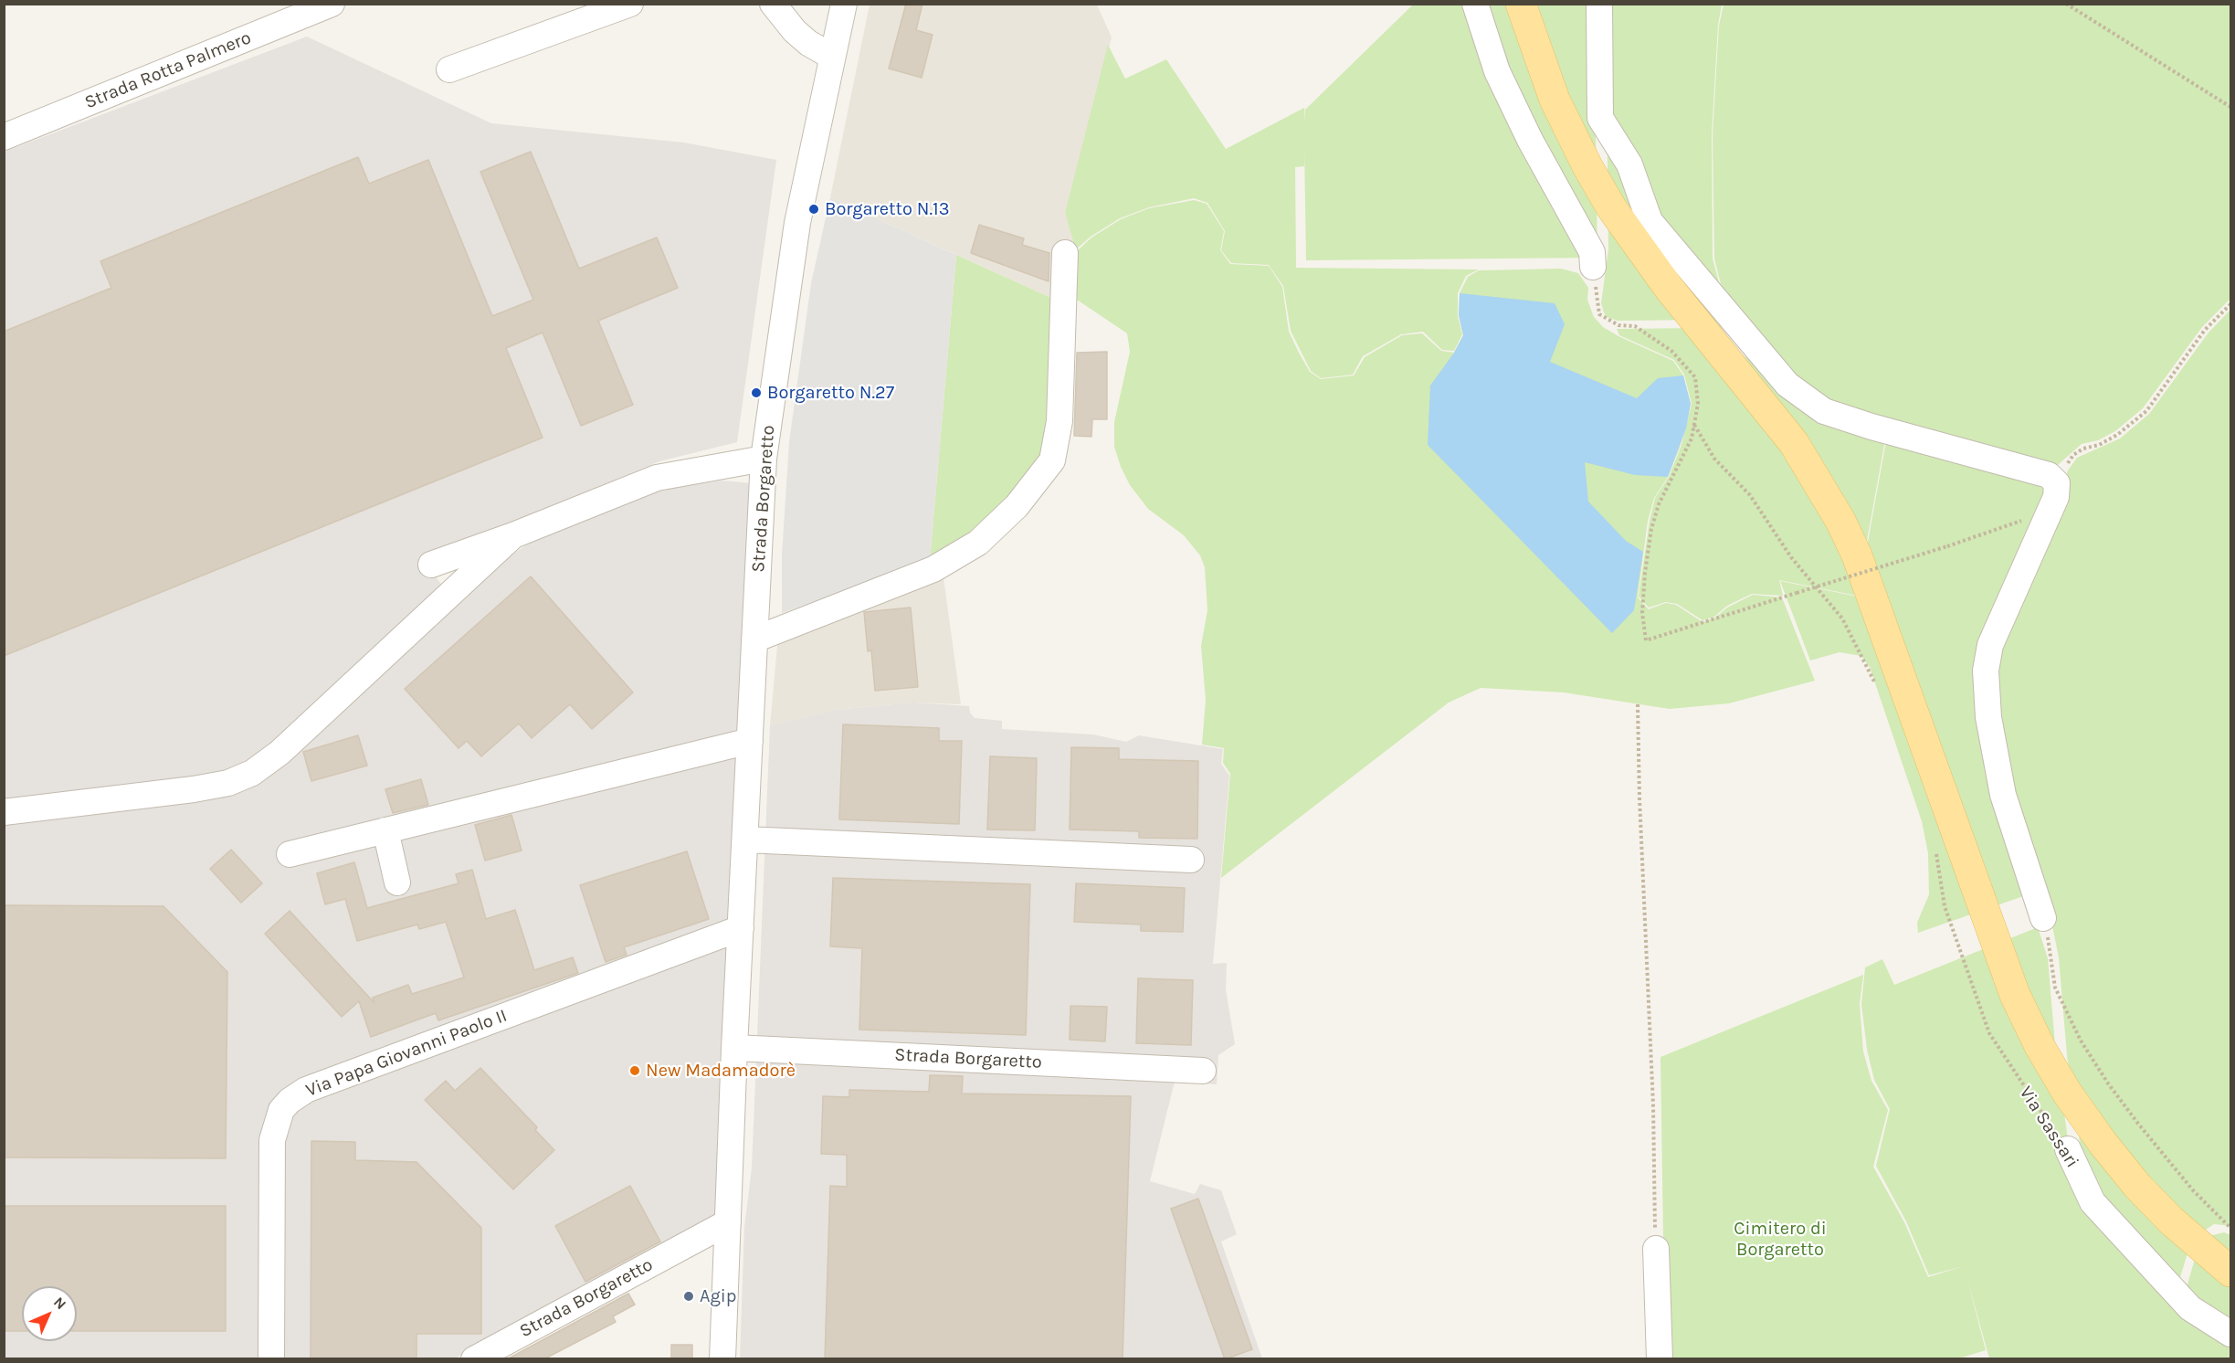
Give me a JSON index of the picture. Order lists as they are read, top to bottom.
{
  "streets": {
    "street": [
      "Strada Rotta Palmero",
      "Strada Borgaretto",
      "Via Papa Giovanni Paolo II",
      "Via Sassari"
    ]
  },
  "crossings": [
    ["Strada Borgaretto", "Via Papa Giovanni Paolo II"]
  ],
  "parks": ["Cimitero di Borgaretto"],
  "places": [
    "Borgaretto N.13",
    "Borgaretto N.27",
    "New Madamadorè",
    "Agip"
  ],
  "north": "top right"
}
